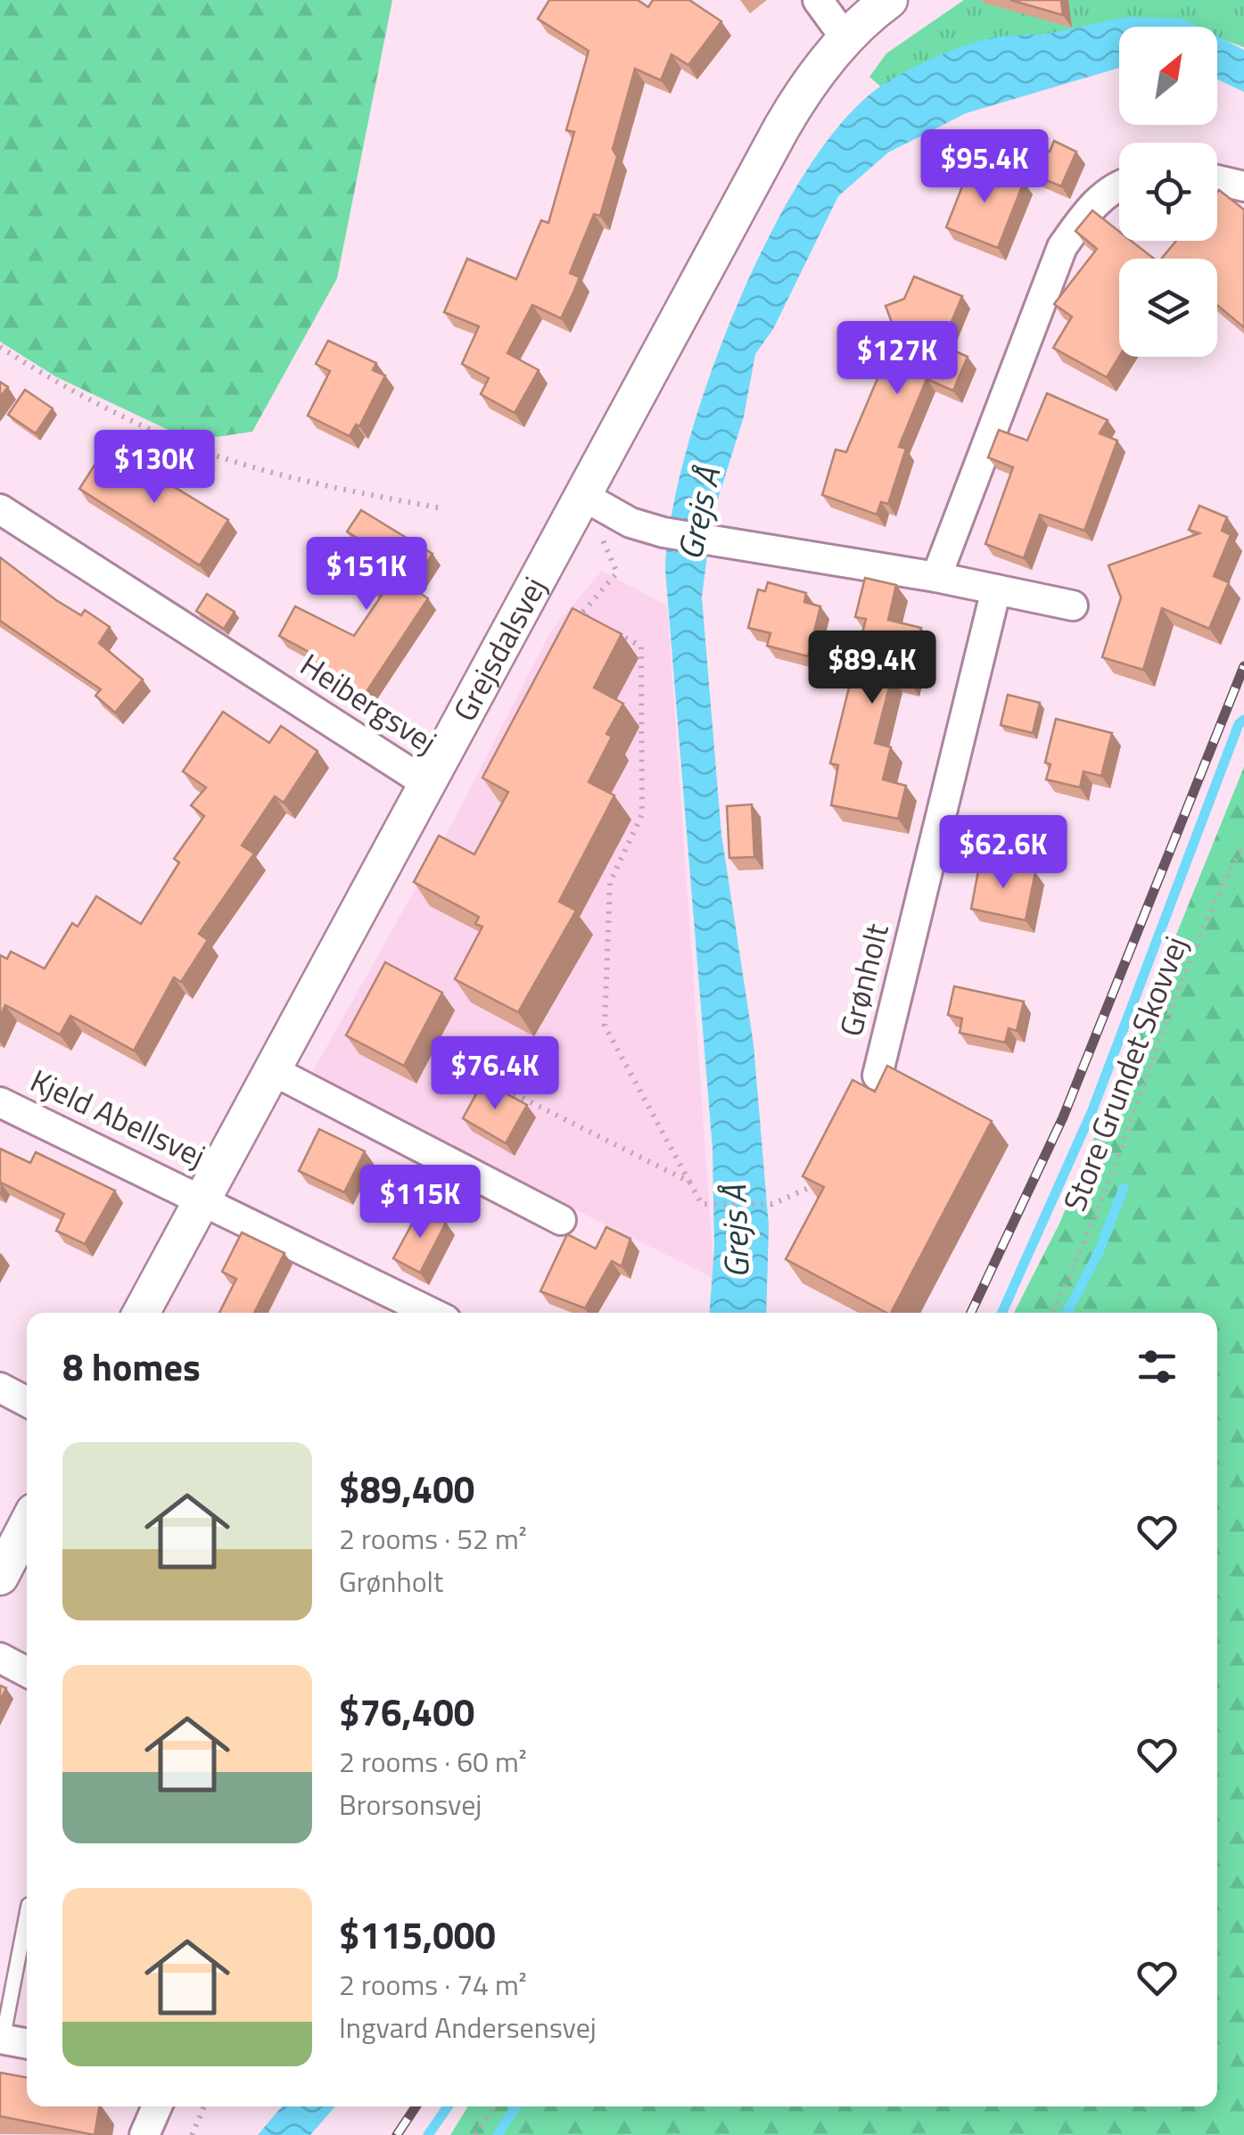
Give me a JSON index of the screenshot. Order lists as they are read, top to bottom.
{
  "streets": {
    "street": [
      "Grejsdalsvej",
      "Heibergsvej",
      "Grønholt",
      "Kjeld Abellsvej"
    ],
    "path": ["Store Grundet Skovvej"]
  },
  "crossings": [
    ["Grejsdalsvej", "Heibergsvej"],
    ["Grejsdalsvej", "Kjeld Abellsvej"]
  ],
  "water": ["Grejs Å"],
  "north": "top right",
  "page": {
    "price": [
      "$95.4K",
      "$127K",
      "$130K",
      "$151K",
      "$89.4K",
      "$62.6K",
      "$76.4K",
      "$115K"
    ],
    "heading": "8 homes",
    "list": [
      {
        "name": "$89,400",
        "note": "2 rooms · 52 m² · Grønholt"
      },
      {
        "name": "$76,400",
        "note": "2 rooms · 60 m² · Brorsonsvej"
      },
      {
        "name": "$115,000",
        "note": "2 rooms · 74 m² · Ingvard Andersensvej"
      }
    ]
  }
}
